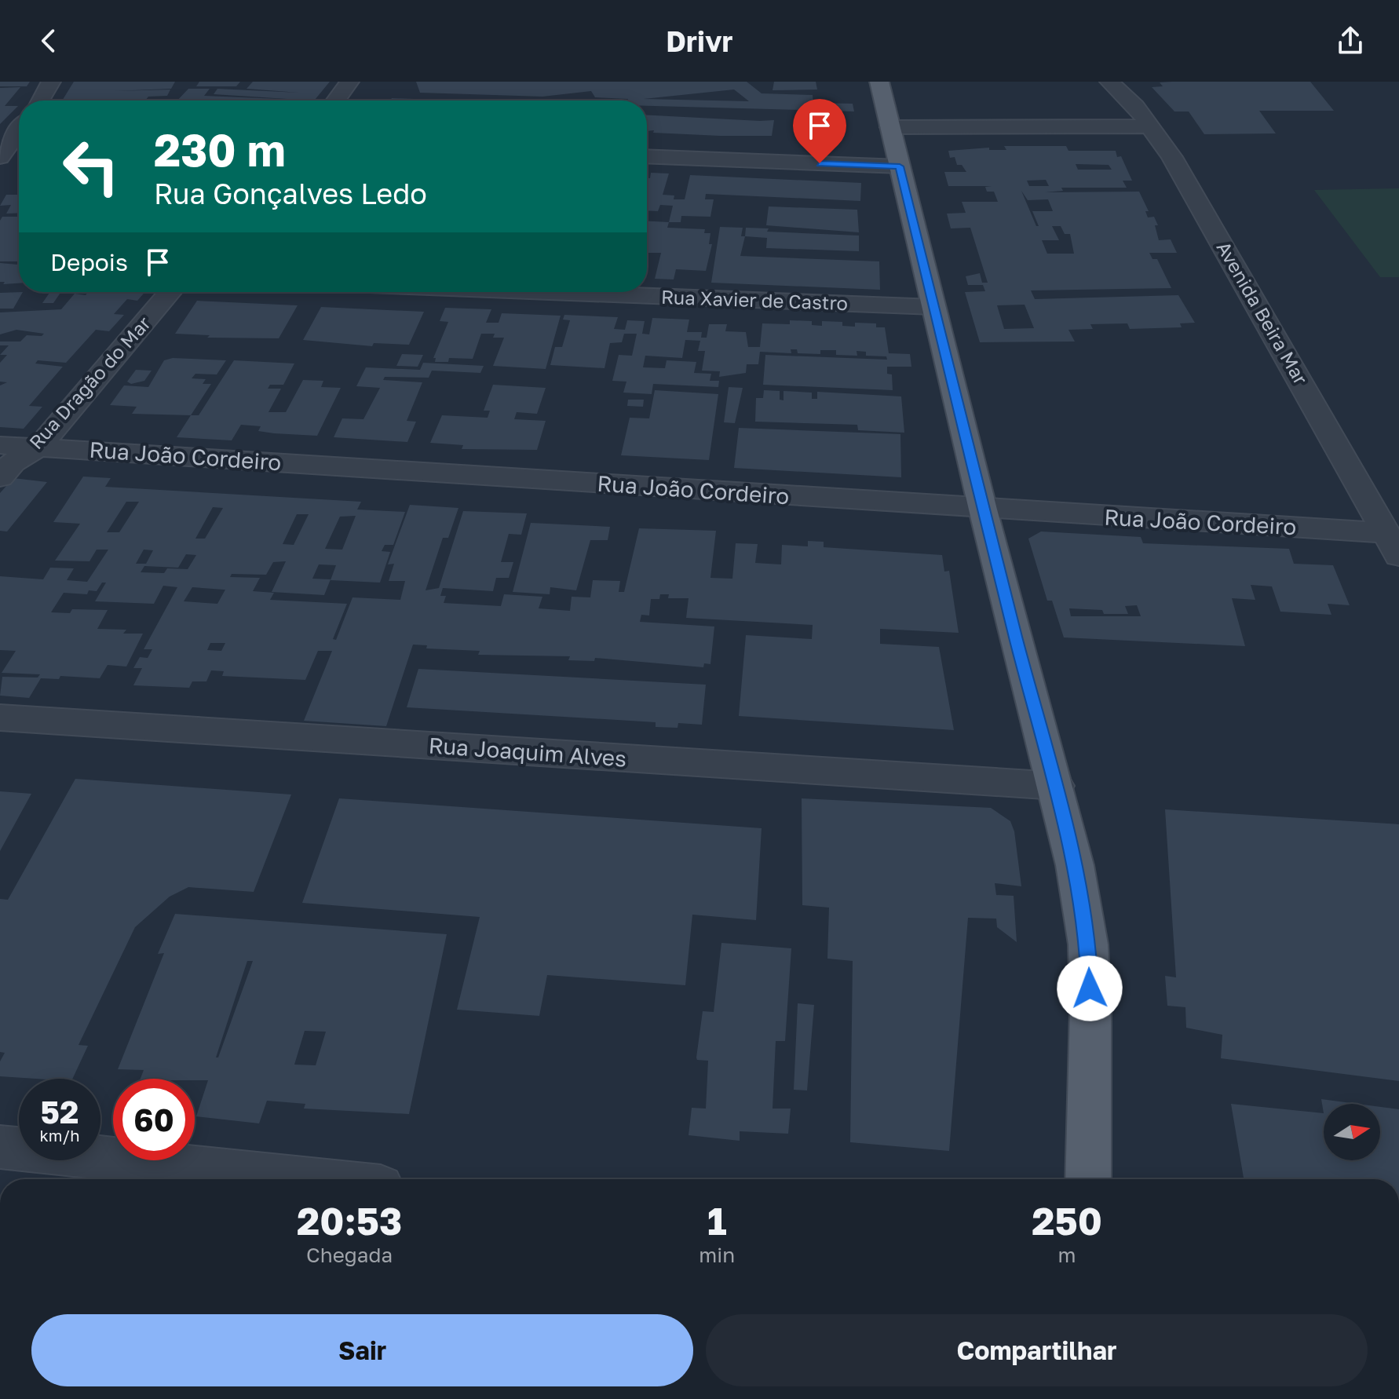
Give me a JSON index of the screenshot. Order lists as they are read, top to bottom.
{
  "streets": {
    "street": [
      "Rua Xavier de Castro",
      "Avenida Beira Mar",
      "Rua Dragão do Mar",
      "Rua João Cordeiro",
      "Rua Joaquim Alves"
    ]
  },
  "crossings": [
    ["Avenida Beira Mar", "Rua João Cordeiro"],
    ["Rua Dragão do Mar", "Rua João Cordeiro"]
  ],
  "north": "right",
  "page": {
    "header": "Drivr",
    "turn": ["230 m", "Rua Gonçalves Ledo"],
    "then": "Depois",
    "speed": "52 km/h",
    "limit": "60",
    "eta": [
      "20:53",
      "Chegada",
      "1",
      "min",
      "250",
      "m"
    ],
    "buttons": ["Sair", "Compartilhar"]
  }
}
